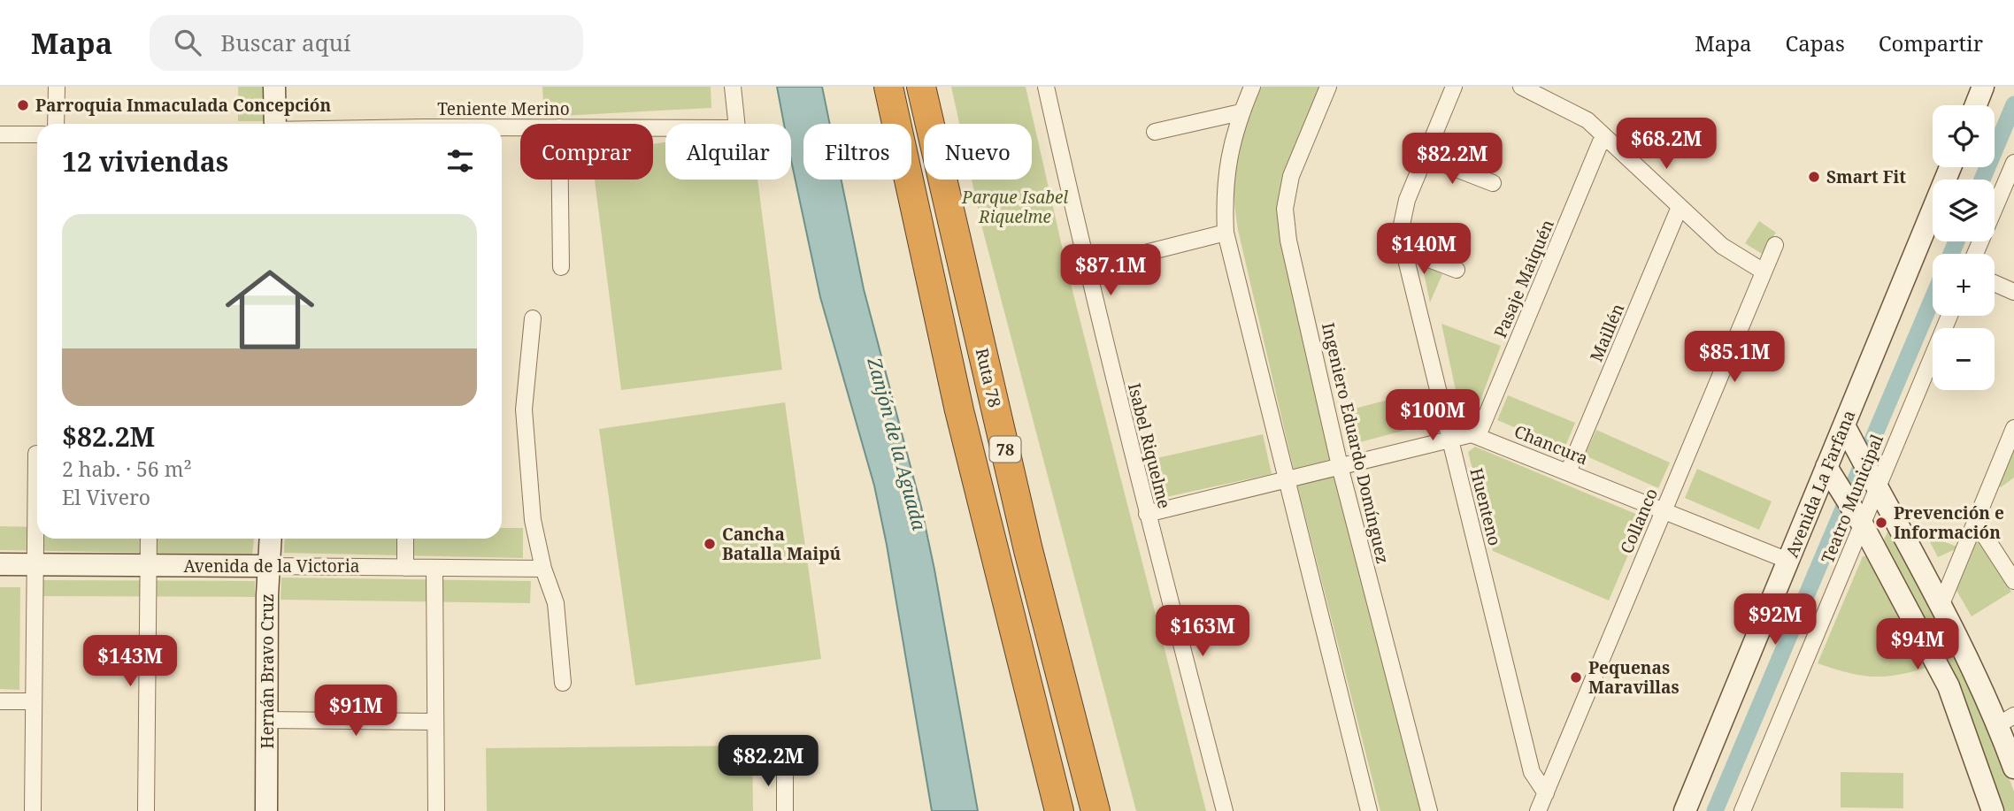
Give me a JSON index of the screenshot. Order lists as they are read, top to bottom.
{
  "streets": {
    "highway": ["Ruta 78", "78"],
    "street": [
      "Teniente Merino",
      "Pasaje Maiquén",
      "Maillén",
      "Ingeniero Eduardo Domínguez",
      "Chancura",
      "Isabel Riquelme",
      "Avenida La Farfana",
      "Teatro Municipal",
      "Huenteno",
      "Collanco",
      "Avenida de la Victoria",
      "Hernán Bravo Cruz"
    ]
  },
  "crossings": [
    ["Pasaje Maiquén", "Chancura"],
    ["Maillén", "Chancura"],
    ["Ingeniero Eduardo Domínguez", "Chancura"],
    ["Chancura", "Isabel Riquelme"],
    ["Chancura", "Avenida La Farfana"],
    ["Chancura", "Huenteno"],
    ["Chancura", "Collanco"],
    ["Huenteno", "Collanco"],
    ["Avenida de la Victoria", "Hernán Bravo Cruz"]
  ],
  "water": ["Zanjón de la Aguada"],
  "parks": ["Parque Isabel Riquelme"],
  "places": [
    "Parroquia Inmaculada Concepción",
    "Smart Fit",
    "Prevención e Información",
    "Cancha Batalla Maipú",
    "Pequenas Maravillas"
  ],
  "page": {
    "header": "Mapa",
    "search": "Buscar aquí",
    "nav": ["Mapa", "Capas", "Compartir"],
    "map_buttons": ["+", "−"],
    "price": [
      "$68.2M",
      "$82.2M",
      "$140M",
      "$87.1M",
      "$85.1M",
      "$100M",
      "$92M",
      "$163M",
      "$94M",
      "$143M",
      "$91M",
      "$82.2M"
    ],
    "chip": [
      "Comprar",
      "Alquilar",
      "Filtros",
      "Nuevo"
    ],
    "heading": "12 viviendas",
    "list": [
      {
        "name": "$82.2M",
        "note": "2 hab. · 56 m² · El Vivero"
      }
    ]
  }
}
